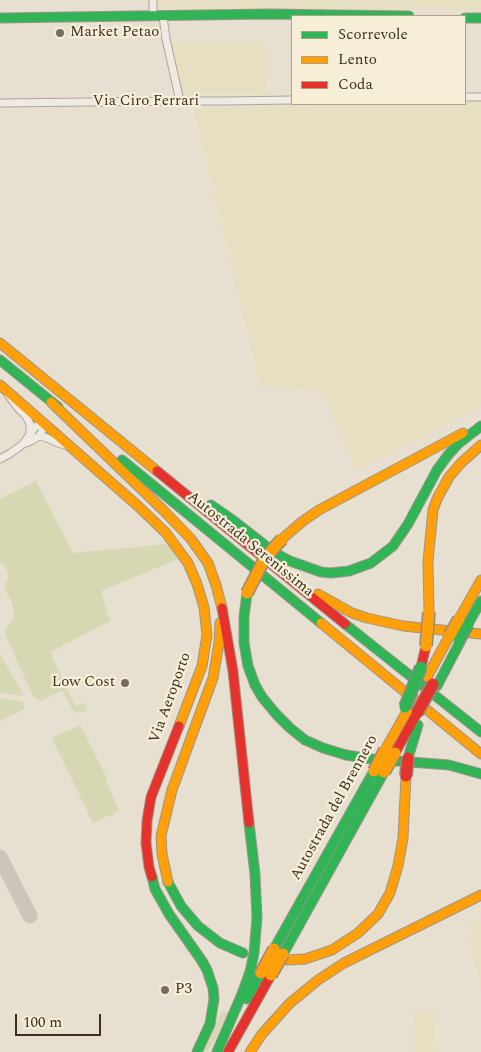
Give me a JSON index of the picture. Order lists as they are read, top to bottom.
{
  "streets": {
    "main road": ["Autostrada Serenissima", "Via Aeroporto", "Autostrada del Brennero"],
    "street": ["Via Ciro Ferrari"]
  },
  "places": ["Market Petao", "Low Cost", "P3"],
  "legend": ["Scorrevole", "Lento", "Coda"],
  "scale_bar": "100 m"
}
